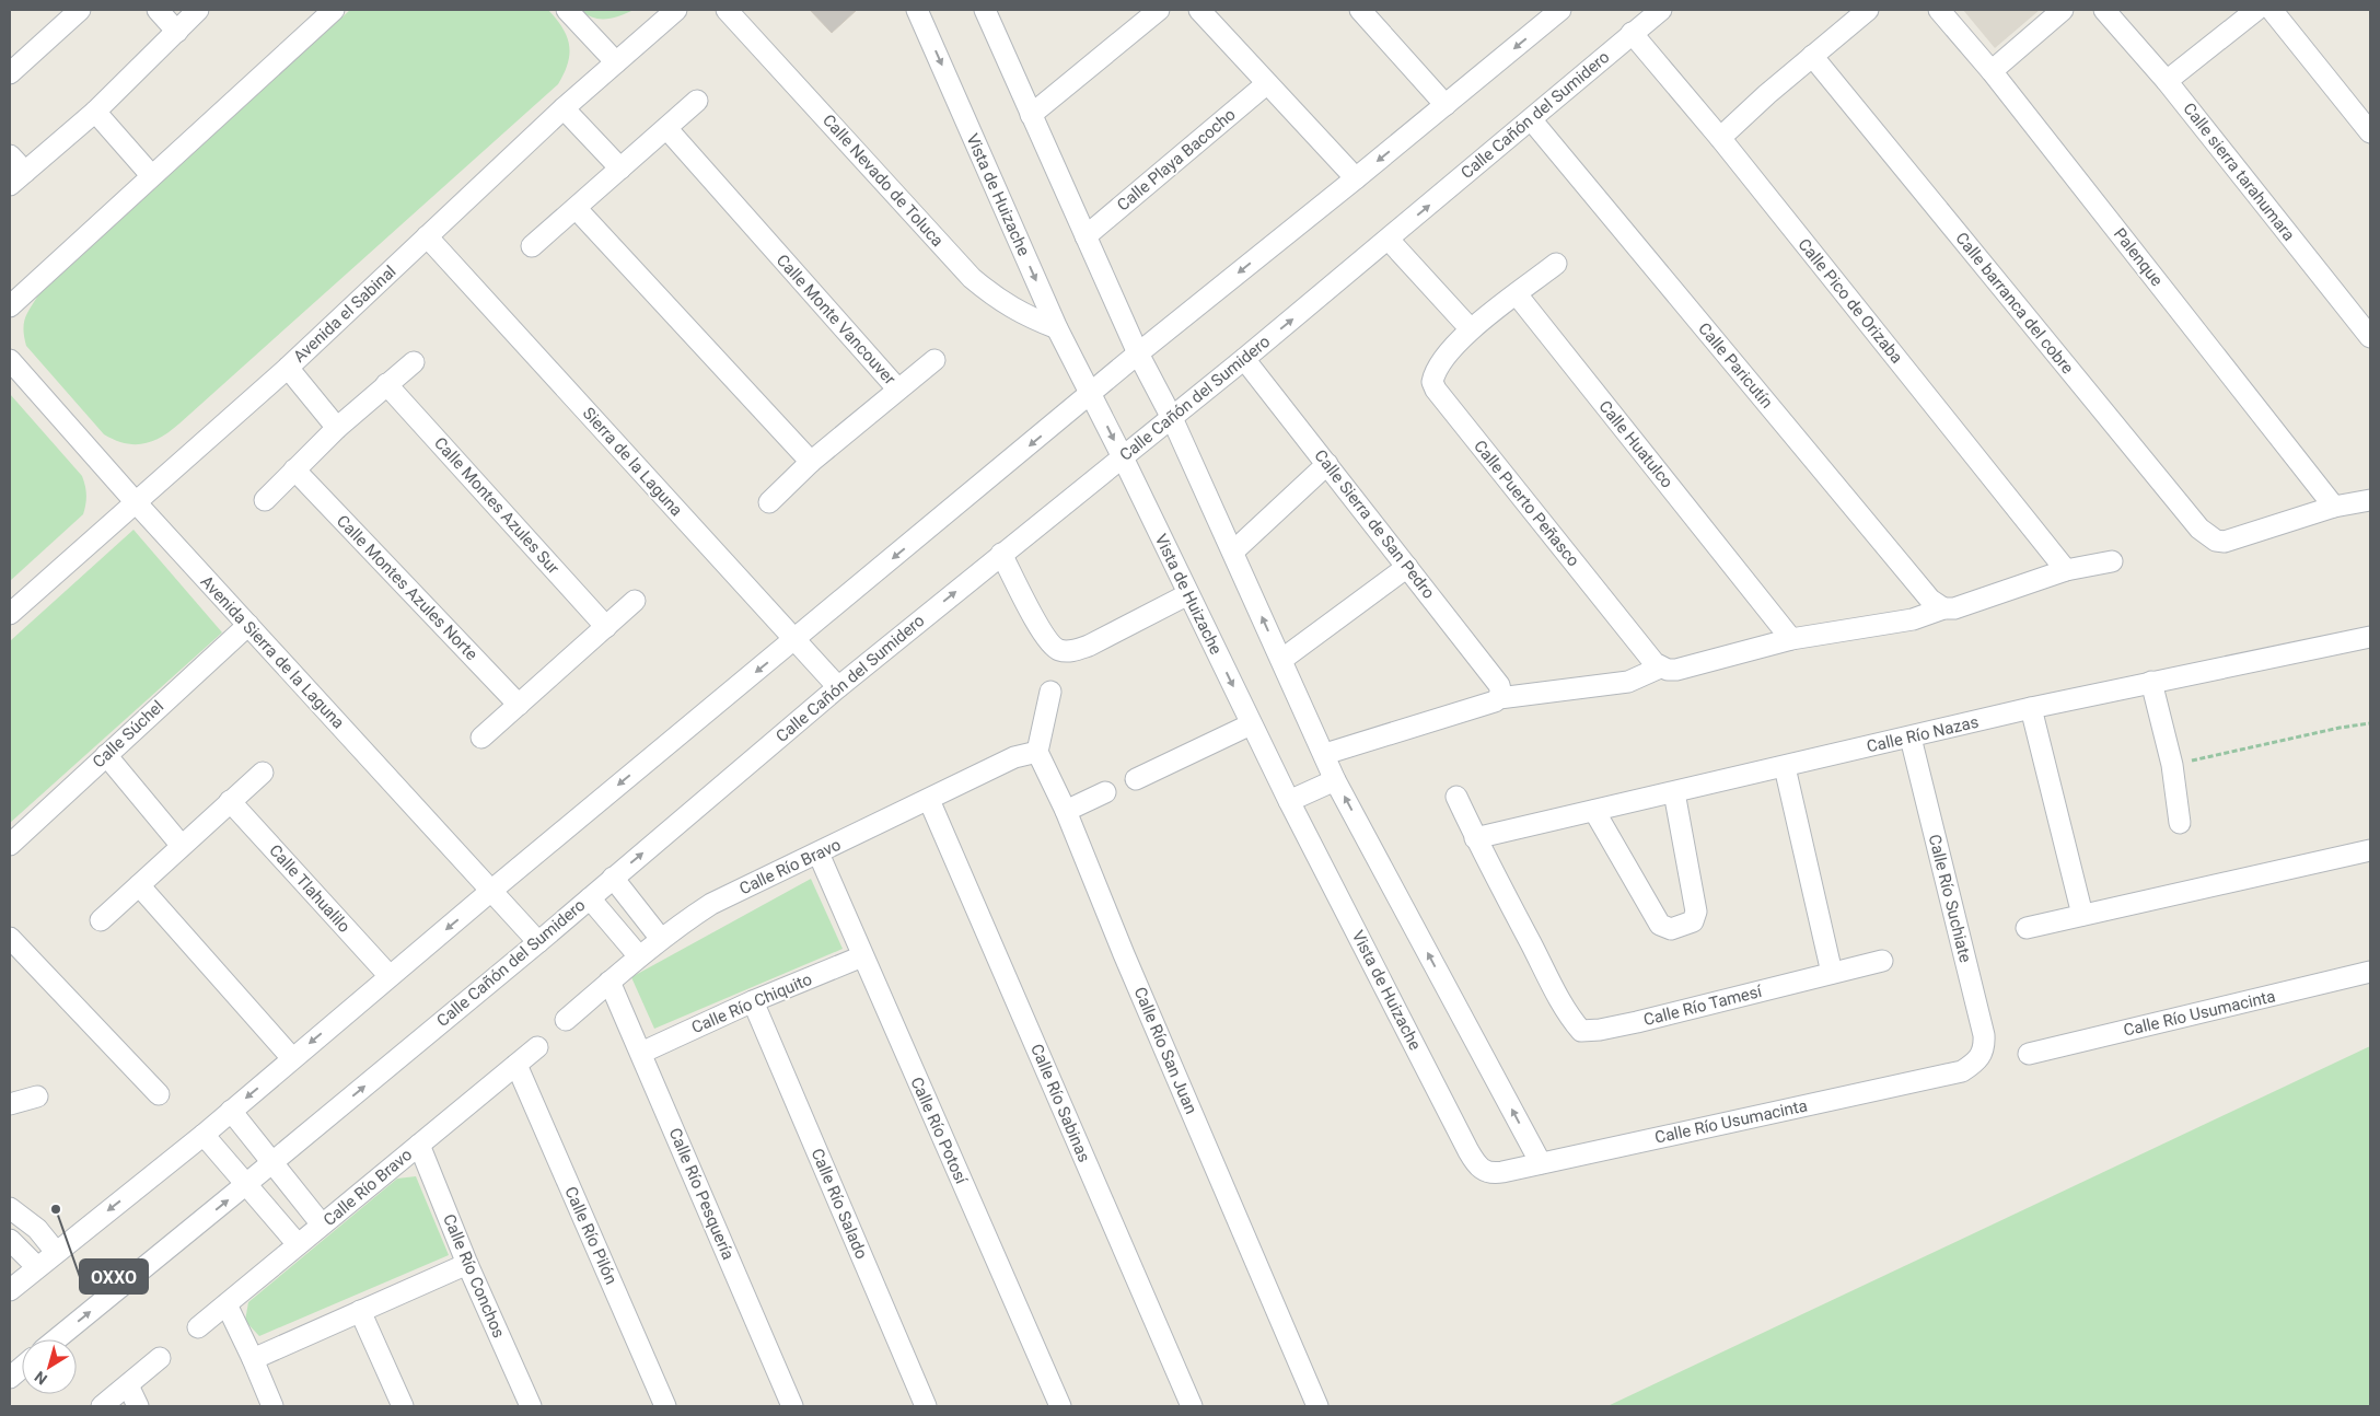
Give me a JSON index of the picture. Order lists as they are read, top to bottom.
{
  "streets": {
    "street": [
      "Calle Cañón del Sumidero",
      "Calle Playa Bacocho",
      "Calle sierra tarahumara",
      "Calle Nevado de Toluca",
      "Vista de Huizache",
      "Palenque",
      "Calle Pico de Orizaba",
      "Calle barranca del cobre",
      "Avenida el Sabinal",
      "Calle Monte Vancouver",
      "Calle Paricutín",
      "Calle Huatulco",
      "Sierra de la Laguna",
      "Calle Puerto Peñasco",
      "Calle Montes Azules Sur",
      "Calle Sierra de San Pedro",
      "Calle Montes Azules Norte",
      "Avenida Sierra de la Laguna",
      "Calle Súchel",
      "Calle Río Nazas",
      "Calle Río Bravo",
      "Calle Tlahualilo",
      "Calle Río Suchiate",
      "Calle Río Chiquito",
      "Calle Río Tamesí",
      "Calle Río Usumacinta",
      "Calle Río San Juan",
      "Calle Río Sabinas",
      "Calle Río Potosí",
      "Calle Río Pesquería",
      "Calle Río Salado",
      "Calle Río Pilón",
      "Calle Río Conchos"
    ]
  },
  "crossings": [
    ["Calle Cañón del Sumidero", "Vista de Huizache"],
    ["Calle Cañón del Sumidero", "Calle Pico de Orizaba"],
    ["Calle Cañón del Sumidero", "Calle Paricutín"],
    ["Calle Cañón del Sumidero", "Sierra de la Laguna"],
    ["Calle Cañón del Sumidero", "Calle Sierra de San Pedro"],
    ["Calle Cañón del Sumidero", "Avenida Sierra de la Laguna"],
    ["Calle Nevado de Toluca", "Vista de Huizache"],
    ["Vista de Huizache", "Calle Río Usumacinta"],
    ["Palenque", "Calle barranca del cobre"],
    ["Avenida el Sabinal", "Sierra de la Laguna"],
    ["Avenida el Sabinal", "Avenida Sierra de la Laguna"],
    ["Avenida Sierra de la Laguna", "Calle Súchel"],
    ["Calle Río Nazas", "Calle Río Suchiate"],
    ["Calle Río Nazas", "Calle Río Tamesí"],
    ["Calle Río Bravo", "Calle Río San Juan"],
    ["Calle Río Bravo", "Calle Río Sabinas"],
    ["Calle Río Bravo", "Calle Río Potosí"],
    ["Calle Río Bravo", "Calle Río Pesquería"],
    ["Calle Río Bravo", "Calle Río Pilón"],
    ["Calle Río Bravo", "Calle Río Conchos"],
    ["Calle Río Suchiate", "Calle Río Usumacinta"],
    ["Calle Río Chiquito", "Calle Río Potosí"],
    ["Calle Río Chiquito", "Calle Río Pesquería"],
    ["Calle Río Chiquito", "Calle Río Salado"]
  ],
  "places": ["OXXO"],
  "north": "bottom left"
}
